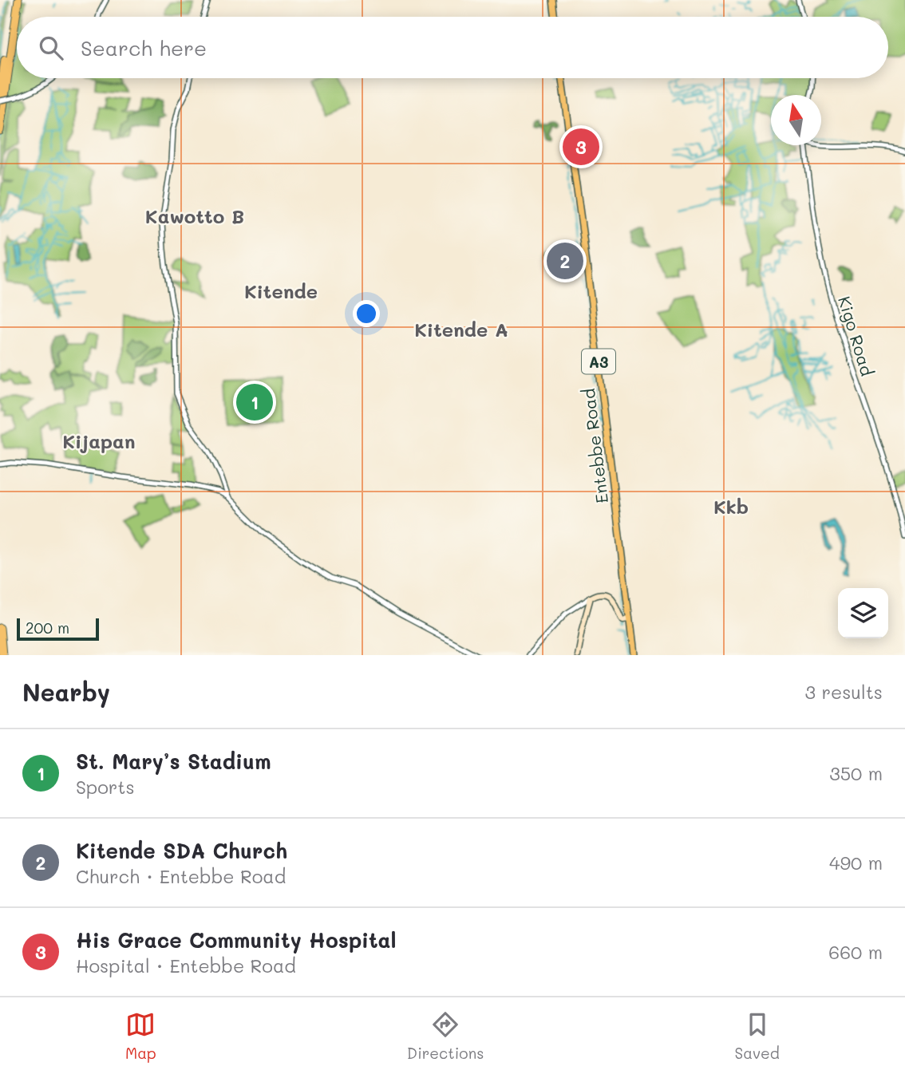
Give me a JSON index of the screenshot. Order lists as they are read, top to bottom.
{
  "streets": {
    "main road": ["A3", "Entebbe Road"],
    "street": ["Kigo Road"]
  },
  "districts": [
    "Kawotto B",
    "Kitende",
    "Kitende A",
    "Kijapan",
    "Kkb"
  ],
  "scale_bar": "200 m",
  "north": "top",
  "page": {
    "search": "Search here",
    "pins": ["3", "2", "1"],
    "scale": "200 m",
    "heading": ["Nearby", "3 results"],
    "list": [
      {
        "mark": "1",
        "name": "St. Mary’s Stadium",
        "note": "Sports",
        "value": "350 m"
      },
      {
        "mark": "2",
        "name": "Kitende SDA Church",
        "note": "Church · Entebbe Road",
        "value": "490 m"
      },
      {
        "mark": "3",
        "name": "His Grace Community Hospital",
        "note": "Hospital · Entebbe Road",
        "value": "660 m"
      }
    ],
    "nav": ["Map", "Directions", "Saved"]
  }
}
